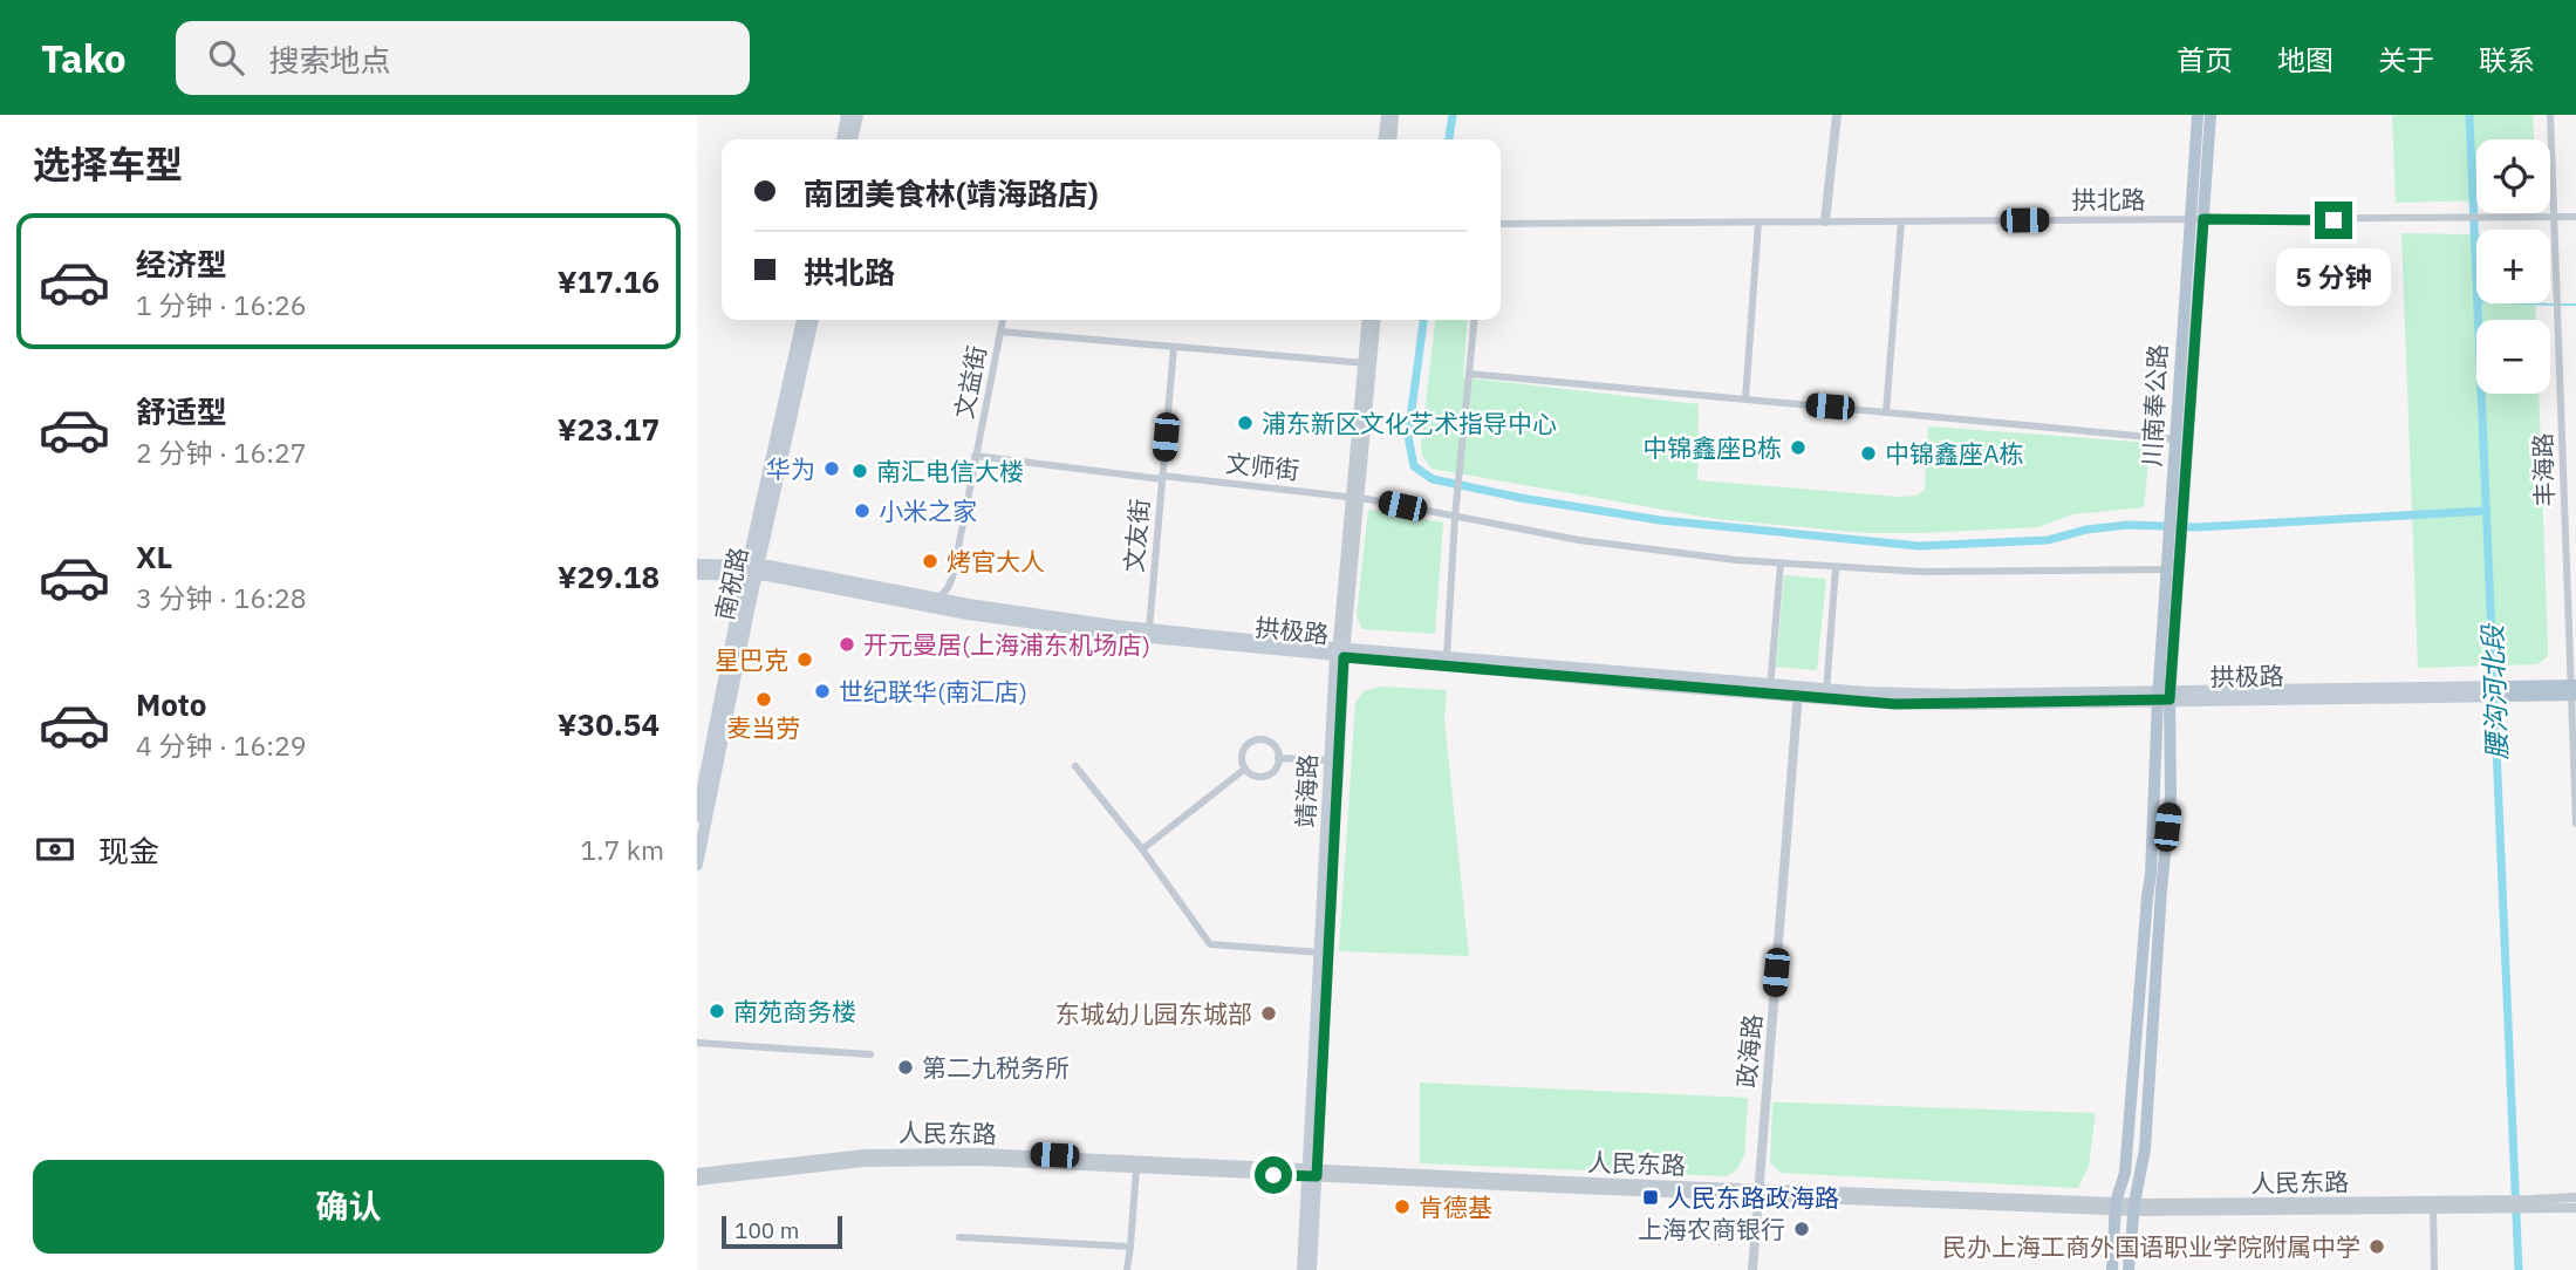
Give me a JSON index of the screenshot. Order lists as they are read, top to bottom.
{
  "streets": {
    "main road": [
      "川南奉公路",
      "南祝路",
      "拱极路",
      "靖海路"
    ],
    "street": [
      "拱北路",
      "文益街",
      "文师街",
      "丰海路",
      "文友街",
      "政海路",
      "人民东路"
    ]
  },
  "crossings": [
    ["拱北路", "川南奉公路"],
    ["拱北路", "丰海路"],
    ["文益街", "文师街"],
    ["文益街", "拱极路"],
    ["川南奉公路", "文师街"],
    ["川南奉公路", "拱极路"],
    ["文师街", "文友街"],
    ["文师街", "靖海路"],
    ["丰海路", "拱极路"],
    ["文友街", "拱极路"],
    ["南祝路", "拱极路"],
    ["拱极路", "靖海路"],
    ["拱极路", "政海路"],
    ["靖海路", "人民东路"],
    ["政海路", "人民东路"]
  ],
  "water": ["腰沟河北段"],
  "places": {
    "other": [
      "浦东新区文化艺术指导中心",
      "中锦鑫座B栋",
      "中锦鑫座A栋",
      "华为",
      "南汇电信大楼",
      "小米之家",
      "烤官大人",
      "开元曼居(上海浦东机场店)",
      "星巴克",
      "世纪联华(南汇店)",
      "麦当劳",
      "南苑商务楼",
      "东城幼儿园东城部",
      "第二九税务所",
      "肯德基",
      "上海农商银行",
      "民办上海工商外国语职业学院附属中学"
    ],
    "transit": ["人民东路政海路"]
  },
  "scale_bar": "100 m",
  "page": {
    "header": "Tako",
    "search": "搜索地点",
    "nav": [
      "首页",
      "地图",
      "关于",
      "联系"
    ],
    "heading": "选择车型",
    "map_buttons": ["+", "−"],
    "banner": ["南团美食林(靖海路店)", "拱北路"],
    "list": [
      {
        "name": "经济型",
        "note": "1 分钟 · 16:26",
        "value": "¥17.16"
      },
      {
        "name": "舒适型",
        "note": "2 分钟 · 16:27",
        "value": "¥23.17"
      },
      {
        "name": "XL",
        "note": "3 分钟 · 16:28",
        "value": "¥29.18"
      },
      {
        "name": "Moto",
        "note": "4 分钟 · 16:29",
        "value": "¥30.54"
      }
    ],
    "bubble": "5 分钟",
    "pay": ["现金", "1.7 km"],
    "buttons": "确认",
    "scale": "100 m"
  }
}
